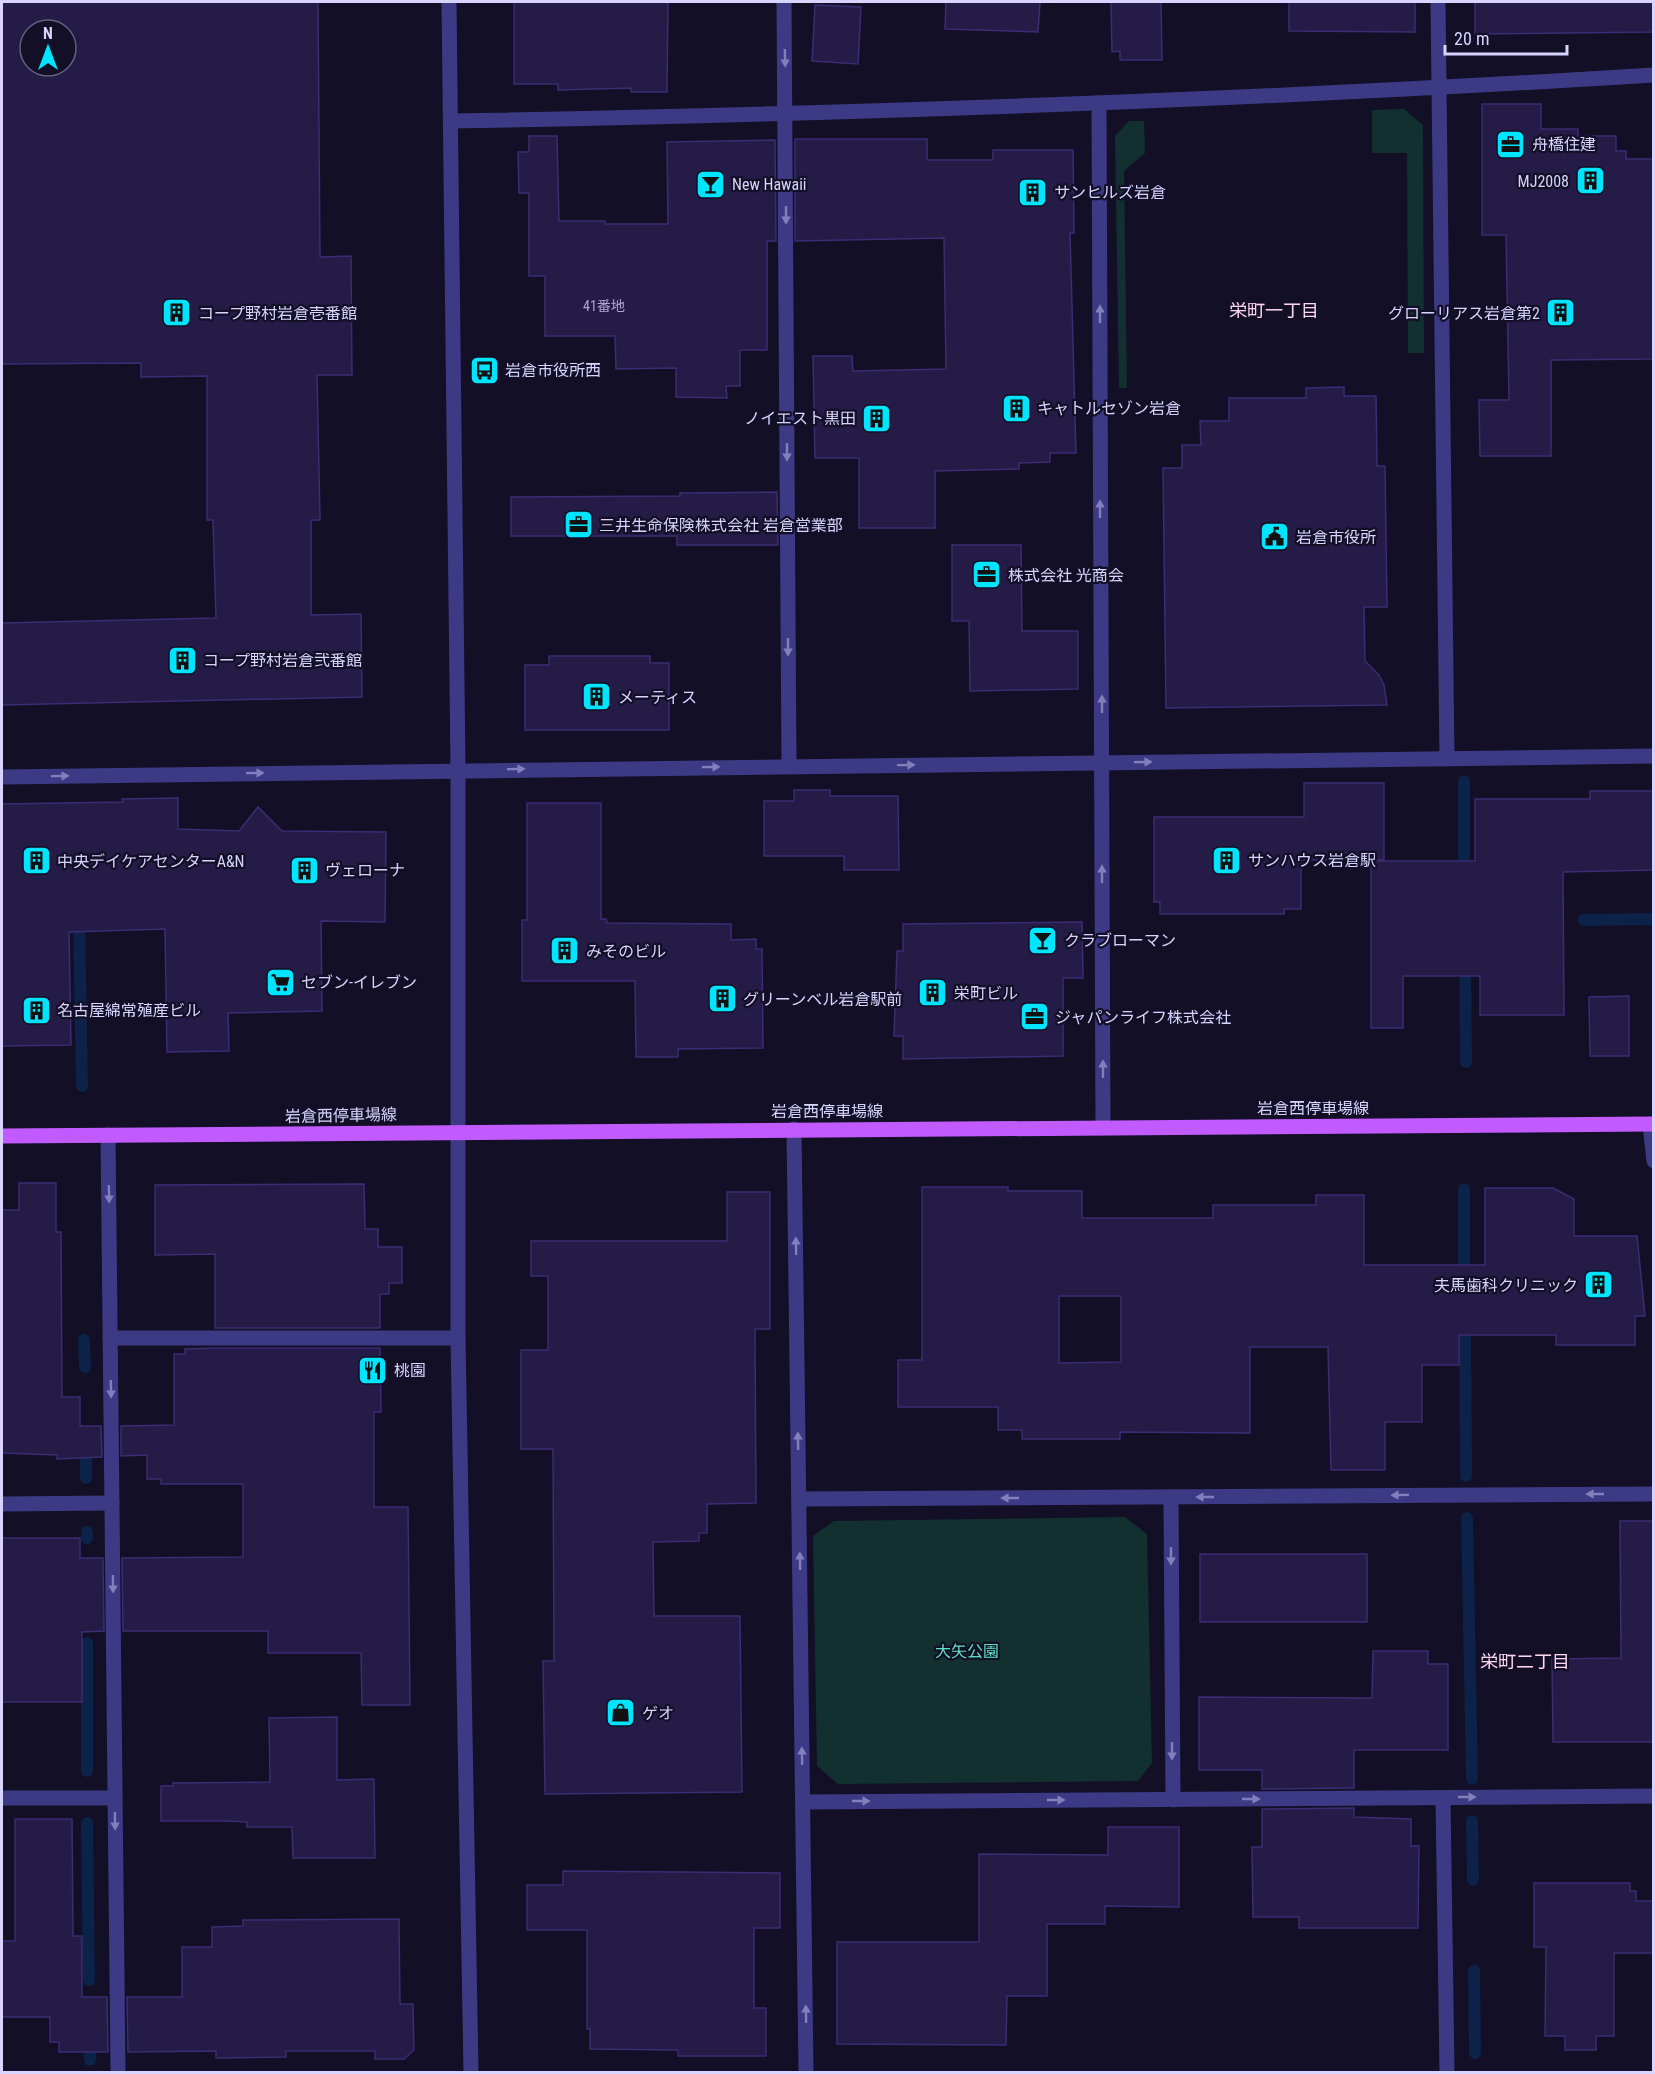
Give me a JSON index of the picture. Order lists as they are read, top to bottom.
{
  "streets": {
    "main road": ["岩倉西停車場線"]
  },
  "districts": ["栄町一丁目", "栄町二丁目"],
  "parks": ["大矢公園"],
  "places": {
    "office": [
      "舟橋住建",
      "三井生命保険株式会社 岩倉営業部",
      "株式会社 光商会",
      "ジャパンライフ株式会社"
    ],
    "building": [
      "MJ2008",
      "サンヒルズ岩倉",
      "コープ野村岩倉壱番館",
      "グローリアス岩倉第2",
      "キャトルセゾン岩倉",
      "ノイエスト黒田",
      "コープ野村岩倉弐番館",
      "メーティス",
      "サンハウス岩倉駅",
      "中央デイケアセンターA&N",
      "ヴェローナ",
      "みそのビル",
      "栄町ビル",
      "グリーンベル岩倉駅前",
      "名古屋綿常殖産ビル",
      "夫馬歯科クリニック"
    ],
    "bar": ["New Hawaii", "クラブローマン"],
    "bus stop": ["岩倉市役所西"],
    "public building": ["岩倉市役所"],
    "supermarket": ["セブン-イレブン"],
    "restaurant": ["桃園"],
    "shop": ["ゲオ"]
  },
  "house_numbers": ["41番地"],
  "scale_bar": "20 m",
  "north": "top"
}
